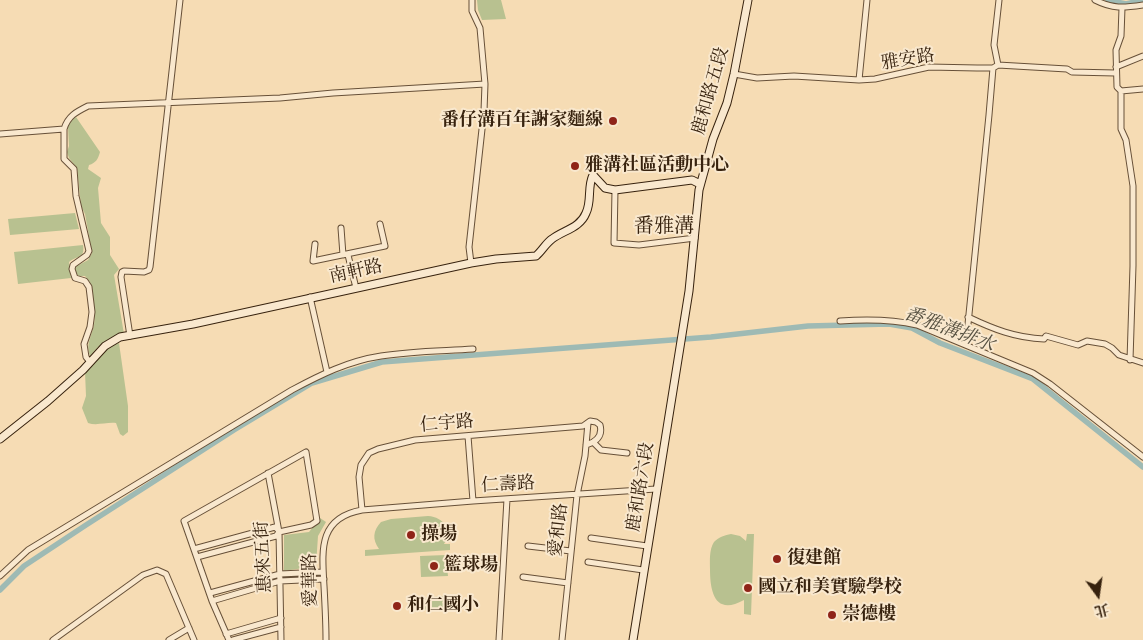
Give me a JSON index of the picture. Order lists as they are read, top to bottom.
{
  "streets": {
    "street": [
      "雅安路",
      "鹿和路五段",
      "南軒路",
      "仁宇路",
      "仁壽路",
      "鹿和路六段",
      "愛和路",
      "惠來五街",
      "愛華路"
    ]
  },
  "crossings": [
    ["雅安路", "鹿和路五段"],
    ["鹿和路五段", "鹿和路六段"],
    ["仁宇路", "仁壽路"],
    ["仁宇路", "愛和路"],
    ["仁宇路", "愛華路"],
    ["仁壽路", "鹿和路六段"],
    ["仁壽路", "愛和路"],
    ["仁壽路", "愛華路"]
  ],
  "districts": ["番雅溝"],
  "water": ["番雅溝排水"],
  "places": [
    "番仔溝百年謝家麵線",
    "雅溝社區活動中心",
    "操場",
    "復建館",
    "籃球場",
    "國立和美實驗學校",
    "和仁國小",
    "崇德樓"
  ],
  "north": "bottom"
}
